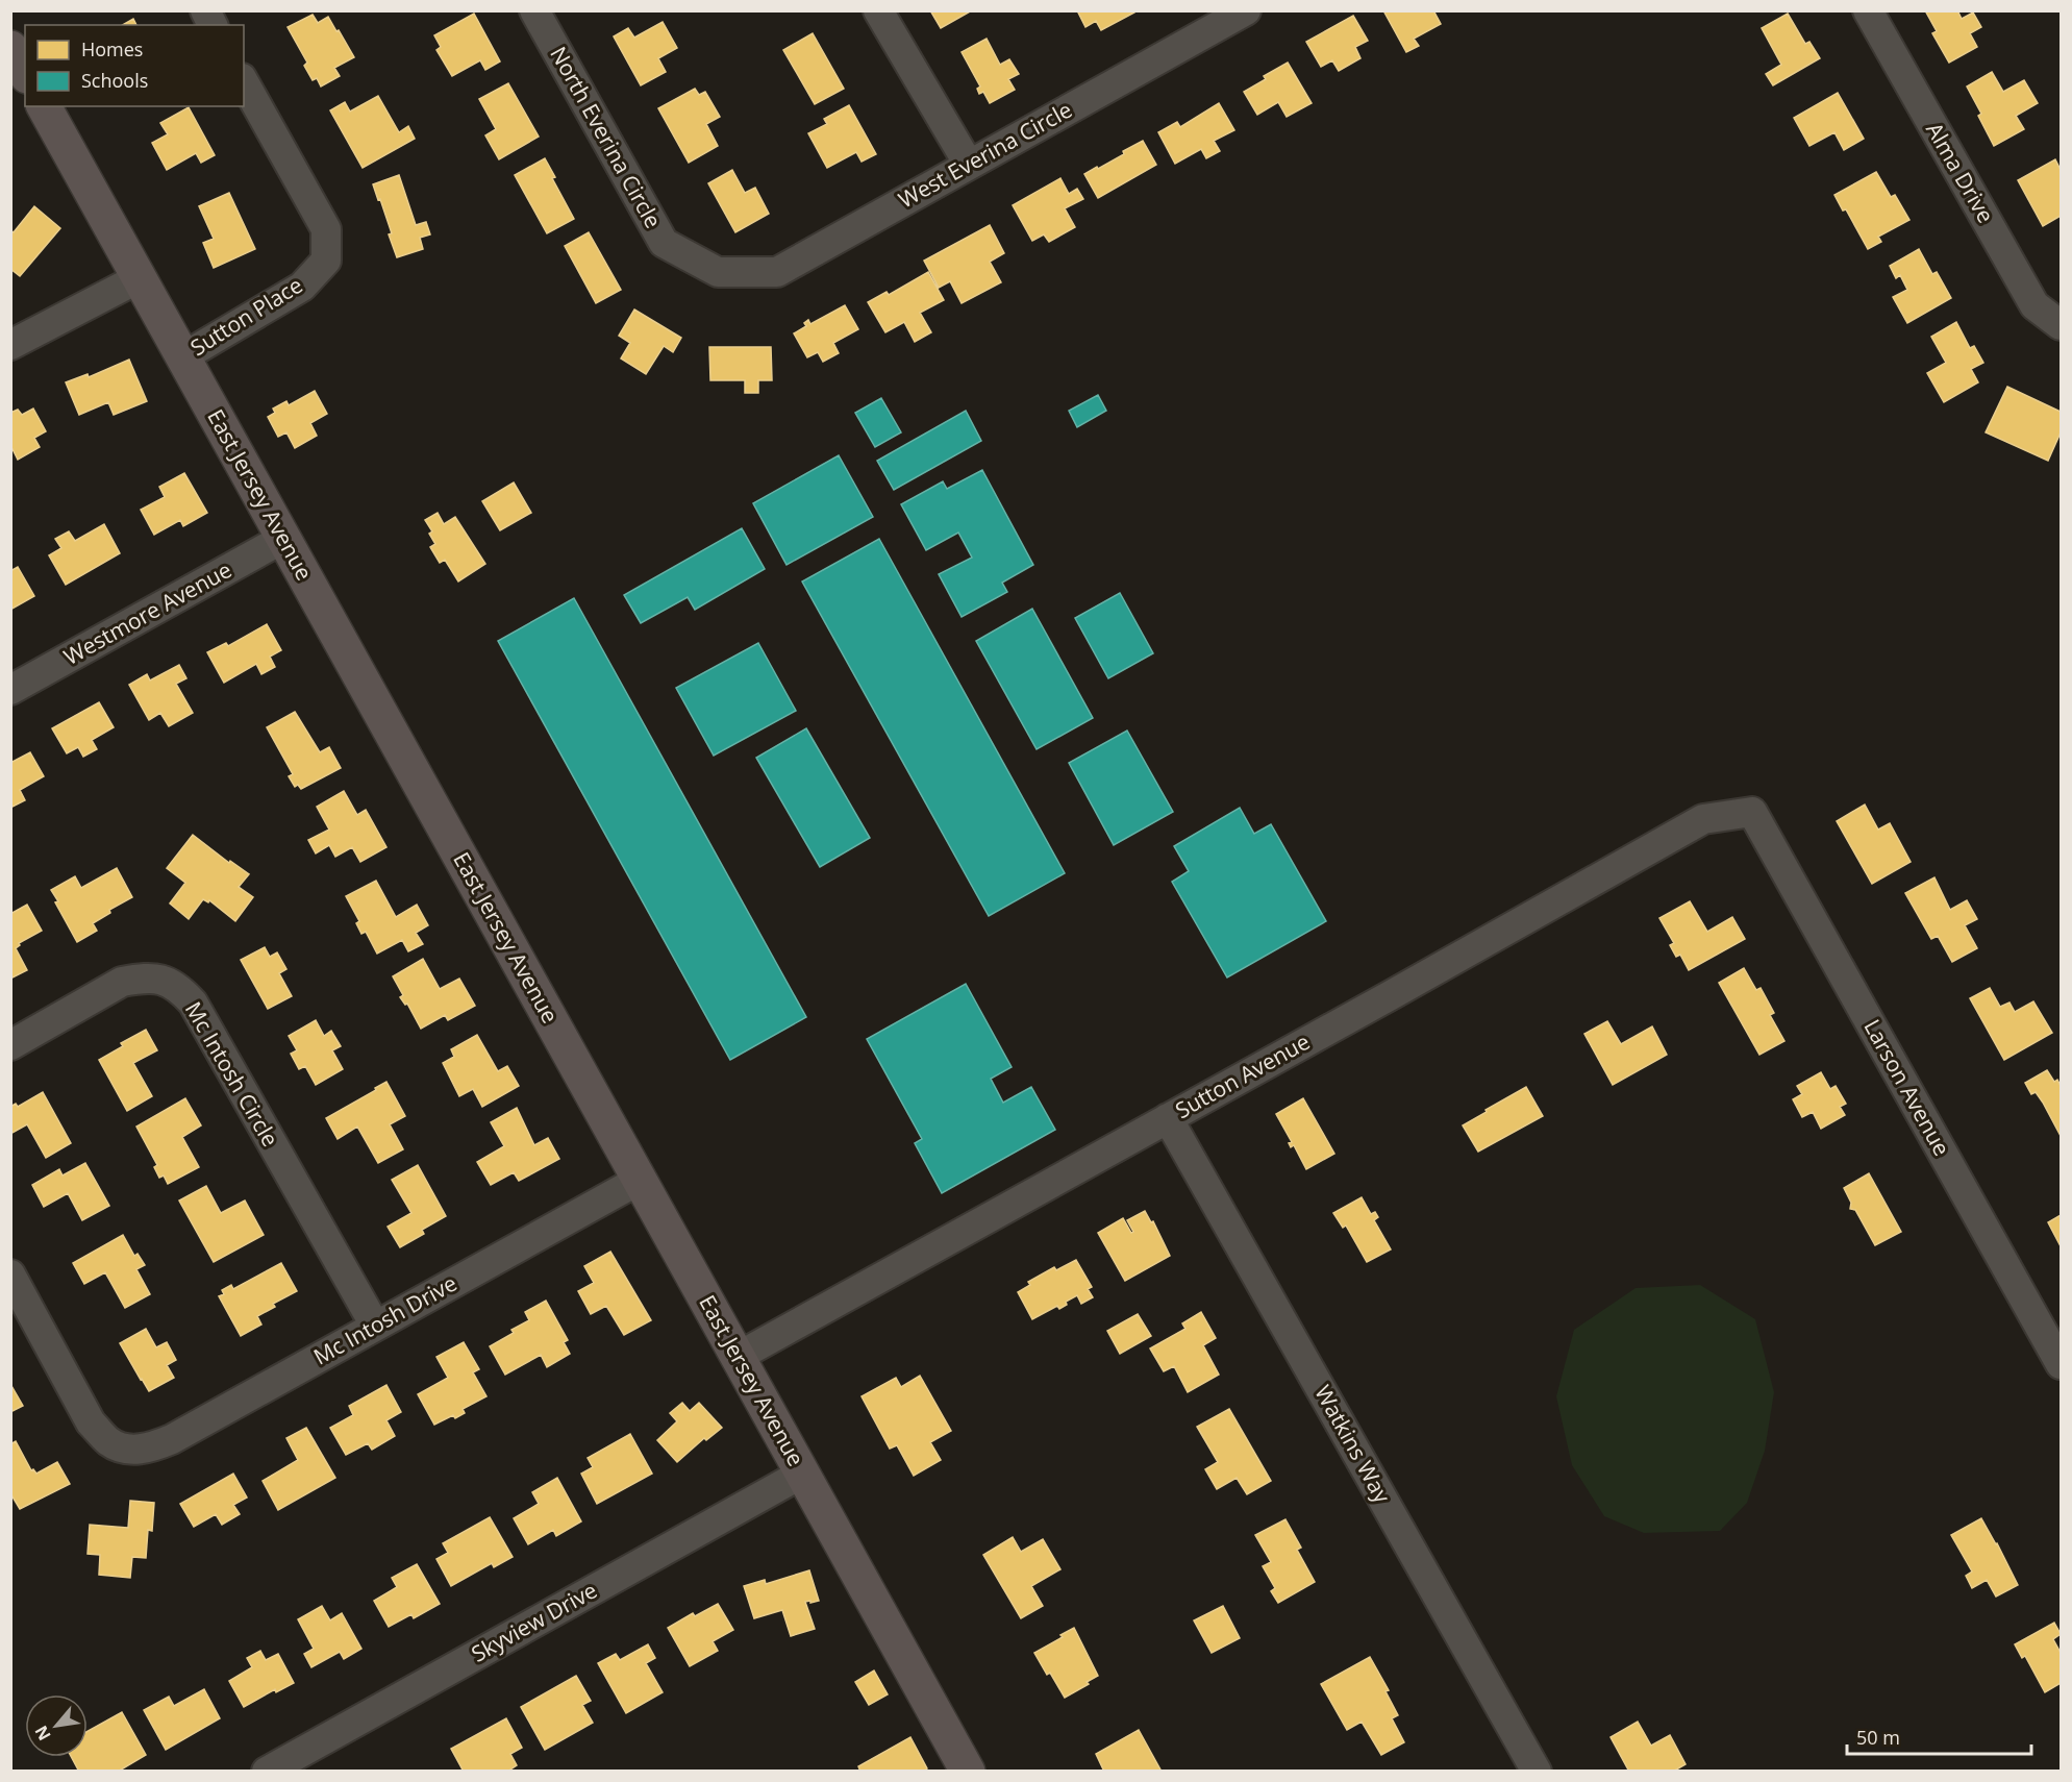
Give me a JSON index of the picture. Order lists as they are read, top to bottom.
{
  "streets": {
    "street": [
      "North Everina Circle",
      "West Everina Circle",
      "Alma Drive",
      "Sutton Place",
      "East Jersey Avenue",
      "Westmore Avenue",
      "Mc Intosh Circle",
      "Sutton Avenue",
      "Larson Avenue",
      "Mc Intosh Drive",
      "Watkins Way",
      "Skyview Drive"
    ]
  },
  "crossings": [
    ["North Everina Circle", "West Everina Circle"],
    ["Sutton Place", "East Jersey Avenue"],
    ["East Jersey Avenue", "Westmore Avenue"],
    ["East Jersey Avenue", "Sutton Avenue"],
    ["East Jersey Avenue", "Mc Intosh Drive"],
    ["East Jersey Avenue", "Skyview Drive"],
    ["Mc Intosh Circle", "Mc Intosh Drive"],
    ["Sutton Avenue", "Larson Avenue"],
    ["Sutton Avenue", "Watkins Way"]
  ],
  "legend": ["Homes", "Schools"],
  "scale_bar": "50 m",
  "north": "bottom left"
}
